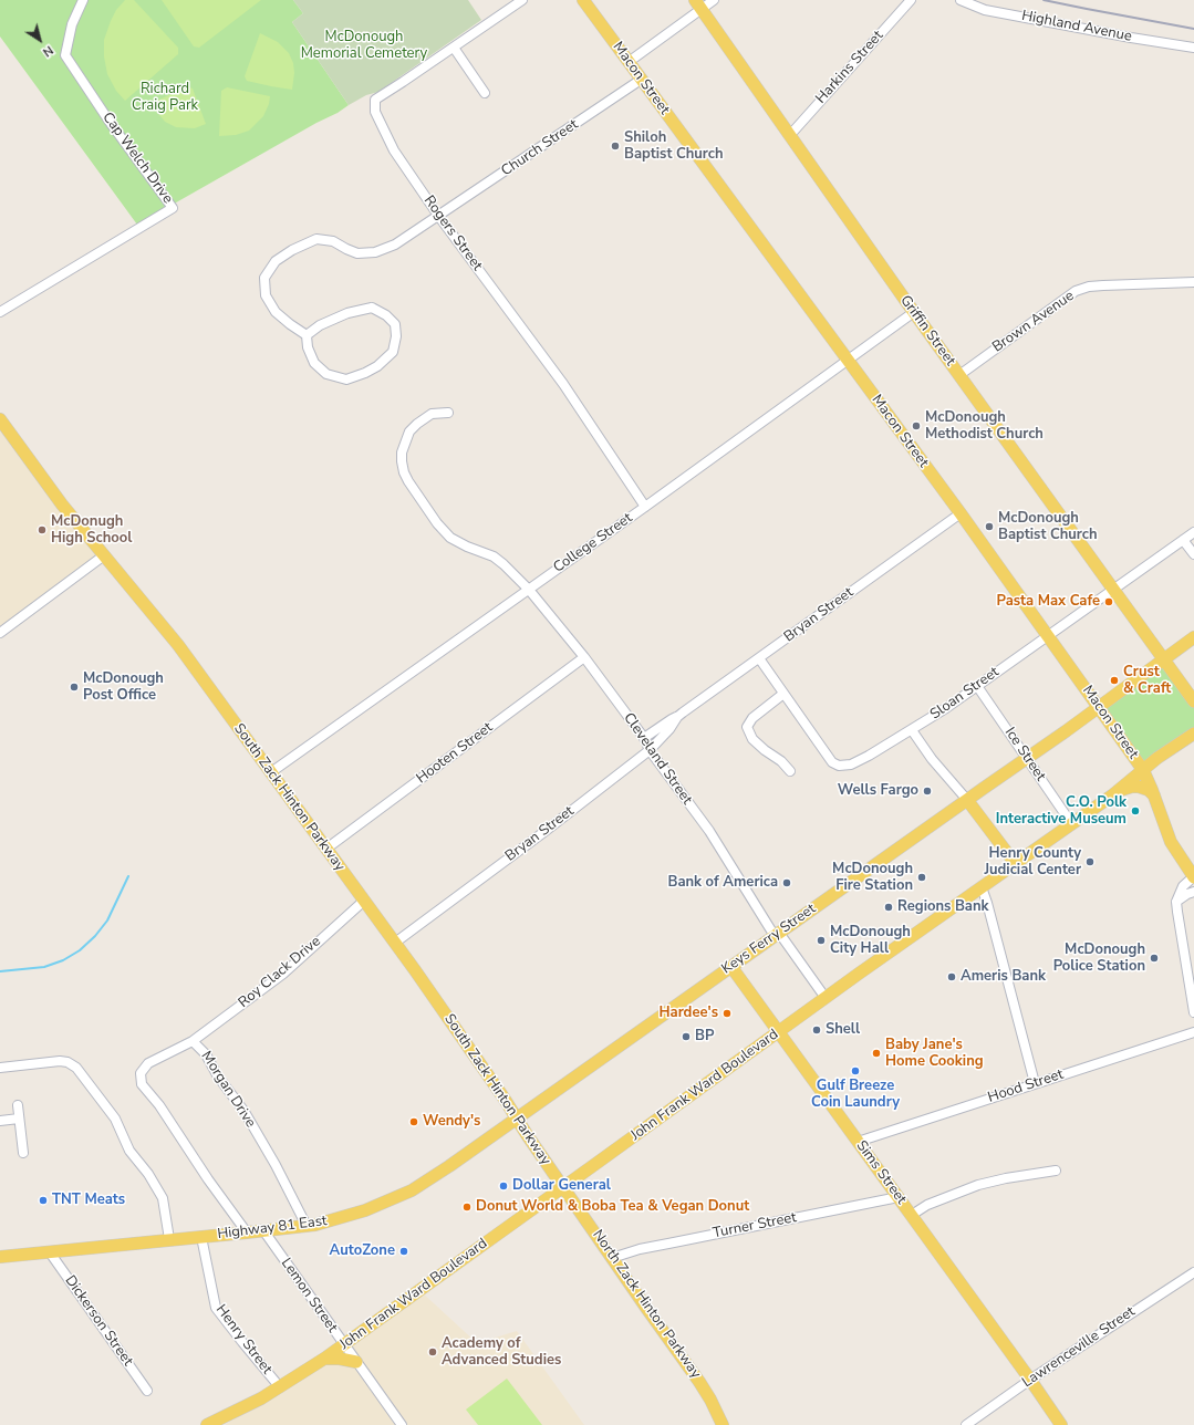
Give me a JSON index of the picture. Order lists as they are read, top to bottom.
{
  "streets": {
    "main road": [
      "Macon Street",
      "Griffin Street",
      "South Zack Hinton Parkway",
      "Keys Ferry Street",
      "John Frank Ward Boulevard",
      "Sims Street",
      "Highway 81 East",
      "North Zack Hinton Parkway"
    ],
    "street": [
      "Highland Avenue",
      "Harkins Street",
      "Church Street",
      "Cap Welch Drive",
      "Rogers Street",
      "Brown Avenue",
      "College Street",
      "Bryan Street",
      "Sloan Street",
      "Hooten Street",
      "Ice Street",
      "Cleveland Street",
      "Roy Clack Drive",
      "Hood Street",
      "Morgan Drive",
      "Turner Street",
      "Lemon Street",
      "Dickerson Street",
      "Henry Street",
      "Lawrenceville Street"
    ]
  },
  "crossings": [
    ["Harkins Street", "Griffin Street"],
    ["Macon Street", "Church Street"],
    ["Macon Street", "College Street"],
    ["Macon Street", "Bryan Street"],
    ["Macon Street", "Sloan Street"],
    ["Macon Street", "Keys Ferry Street"],
    ["Macon Street", "John Frank Ward Boulevard"],
    ["Church Street", "Rogers Street"],
    ["Rogers Street", "College Street"],
    ["Brown Avenue", "Griffin Street"],
    ["Griffin Street", "College Street"],
    ["Griffin Street", "Sloan Street"],
    ["Griffin Street", "Keys Ferry Street"],
    ["College Street", "Cleveland Street"],
    ["College Street", "South Zack Hinton Parkway"],
    ["Bryan Street", "Sloan Street"],
    ["Bryan Street", "Cleveland Street"],
    ["Bryan Street", "South Zack Hinton Parkway"],
    ["Sloan Street", "Ice Street"],
    ["Hooten Street", "Cleveland Street"],
    ["Hooten Street", "South Zack Hinton Parkway"],
    ["Ice Street", "Keys Ferry Street"],
    ["Ice Street", "John Frank Ward Boulevard"],
    ["Cleveland Street", "Keys Ferry Street"],
    ["Cleveland Street", "John Frank Ward Boulevard"],
    ["South Zack Hinton Parkway", "Keys Ferry Street"],
    ["South Zack Hinton Parkway", "Roy Clack Drive"],
    ["South Zack Hinton Parkway", "John Frank Ward Boulevard"],
    ["South Zack Hinton Parkway", "Highway 81 East"],
    ["South Zack Hinton Parkway", "North Zack Hinton Parkway"],
    ["Keys Ferry Street", "Sims Street"],
    ["Keys Ferry Street", "Highway 81 East"],
    ["Roy Clack Drive", "Morgan Drive"],
    ["John Frank Ward Boulevard", "Sims Street"],
    ["John Frank Ward Boulevard", "Lemon Street"],
    ["John Frank Ward Boulevard", "North Zack Hinton Parkway"],
    ["John Frank Ward Boulevard", "Henry Street"],
    ["Hood Street", "Sims Street"],
    ["Morgan Drive", "Highway 81 East"],
    ["Sims Street", "Turner Street"],
    ["Sims Street", "Lawrenceville Street"],
    ["Turner Street", "North Zack Hinton Parkway"],
    ["Highway 81 East", "Lemon Street"],
    ["Highway 81 East", "Dickerson Street"],
    ["Highway 81 East", "Henry Street"]
  ],
  "parks": ["McDonough Memorial Cemetery", "Richard Craig Park"],
  "places": [
    "Shiloh Baptist Church",
    "McDonough Methodist Church",
    "McDonough Baptist Church",
    "McDonugh High School",
    "Pasta Max Cafe",
    "Crust & Craft",
    "McDonough Post Office",
    "Wells Fargo",
    "C.O. Polk Interactive Museum",
    "Henry County Judicial Center",
    "McDonough Fire Station",
    "Bank of America",
    "Regions Bank",
    "McDonough City Hall",
    "McDonough Police Station",
    "Ameris Bank",
    "Hardee's",
    "Shell",
    "BP",
    "Baby Jane's Home Cooking",
    "Gulf Breeze Coin Laundry",
    "Wendy's",
    "Dollar General",
    "TNT Meats",
    "Donut World & Boba Tea & Vegan Donut",
    "AutoZone",
    "Academy of Advanced Studies"
  ],
  "north": "bottom right"
}
